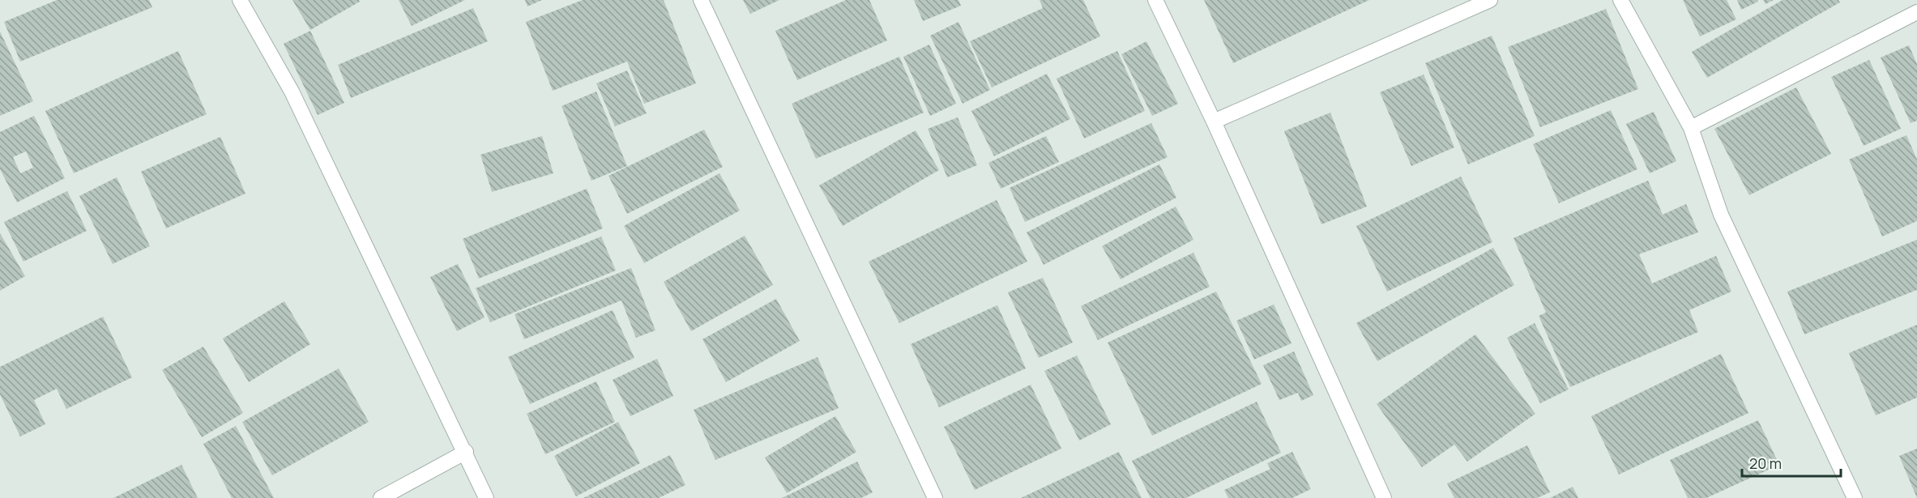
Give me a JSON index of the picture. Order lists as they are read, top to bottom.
{
  "scale_bar": "20 m"
}
